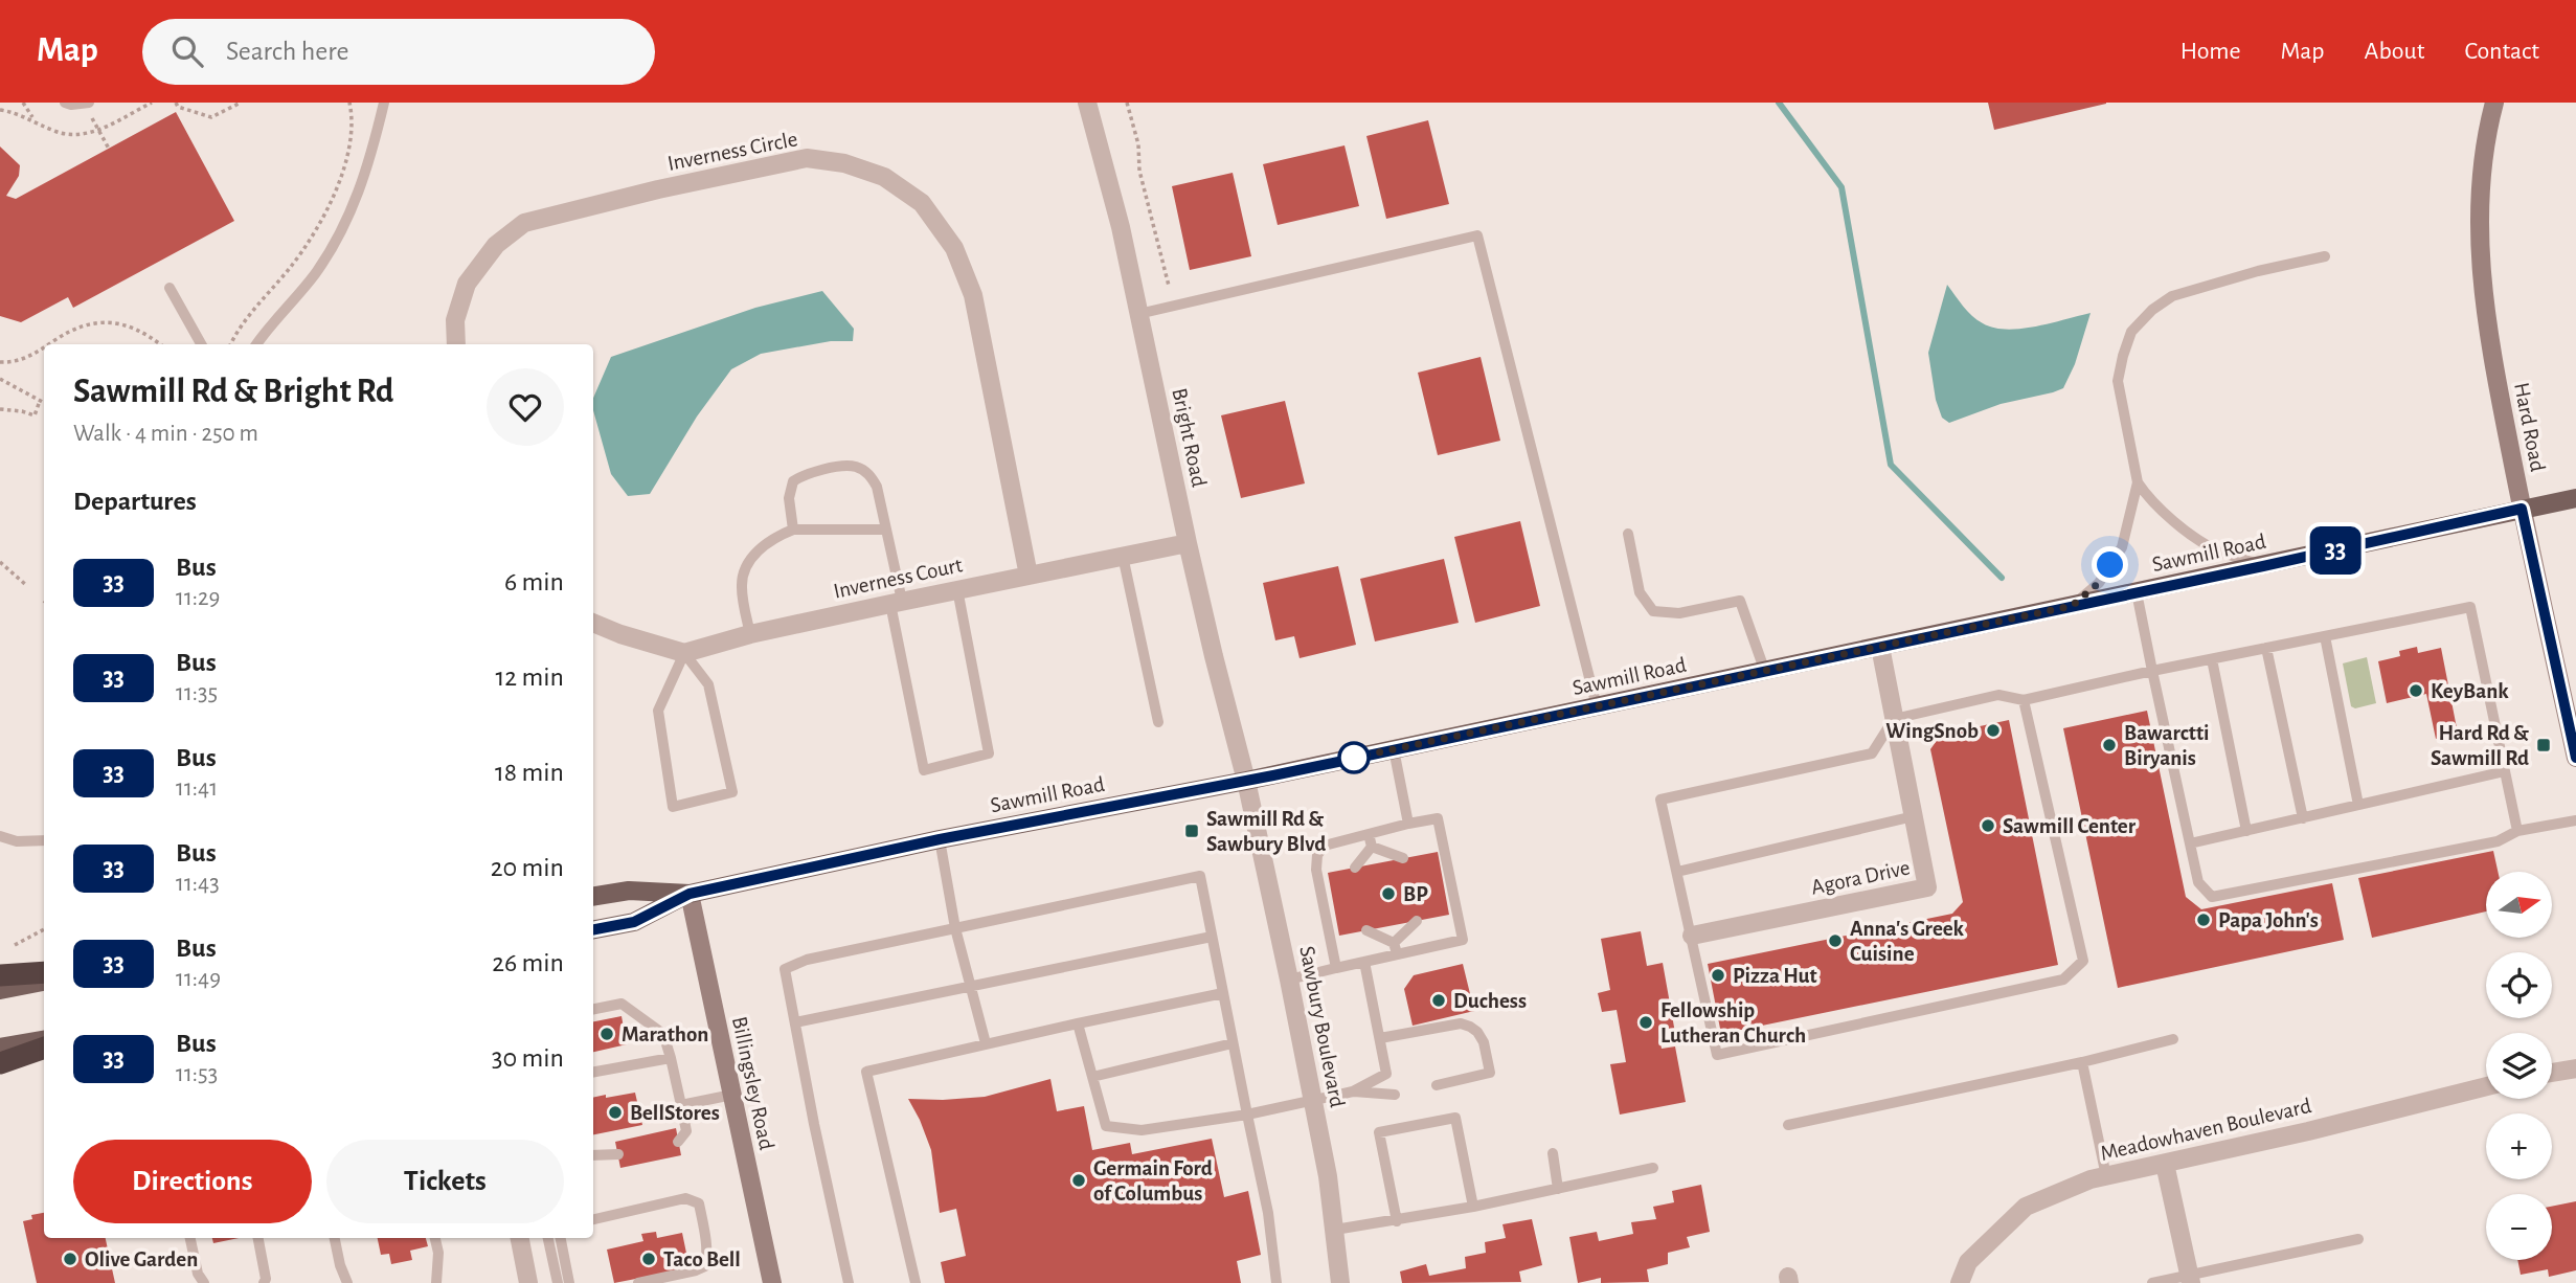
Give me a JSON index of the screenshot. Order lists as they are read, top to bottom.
{
  "streets": {
    "main road": ["Hard Road", "Sawmill Road", "Billingsley Road"],
    "street": [
      "Inverness Circle",
      "Bright Road",
      "Inverness Court",
      "Agora Drive",
      "Sawbury Boulevard",
      "Meadowhaven Boulevard"
    ]
  },
  "crossings": [
    ["Inverness Circle", "Inverness Court"],
    ["Hard Road", "Sawmill Road"],
    ["Bright Road", "Sawmill Road"],
    ["Bright Road", "Inverness Court"],
    ["Bright Road", "Sawbury Boulevard"],
    ["Sawmill Road", "Agora Drive"],
    ["Sawmill Road", "Sawbury Boulevard"],
    ["Sawmill Road", "Billingsley Road"]
  ],
  "places": {
    "other": [
      "KeyBank",
      "WingSnob",
      "Bawarctti Biryanis",
      "Sawmill Center",
      "BP",
      "Papa John's",
      "Anna's Greek Cuisine",
      "Pizza Hut",
      "Duchess",
      "Fellowship Lutheran Church",
      "Marathon",
      "BellStores",
      "Germain Ford of Columbus",
      "Olive Garden",
      "Taco Bell"
    ],
    "transit": ["Hard Rd & Sawmill Rd", "Sawmill Rd & Sawbury Blvd"]
  },
  "lines": ["bus line 33"],
  "north": "right",
  "page": {
    "header": "Map",
    "search": "Search here",
    "nav": [
      "Home",
      "Map",
      "About",
      "Contact"
    ],
    "on_map": "33",
    "heading": [
      ["Sawmill Rd & Bright Rd", "Walk · 4 min · 250 m"],
      "Departures"
    ],
    "list": [
      {
        "mark": "33",
        "name": "Bus",
        "note": "11:29",
        "value": "6 min"
      },
      {
        "mark": "33",
        "name": "Bus",
        "note": "11:35",
        "value": "12 min"
      },
      {
        "mark": "33",
        "name": "Bus",
        "note": "11:41",
        "value": "18 min"
      },
      {
        "mark": "33",
        "name": "Bus",
        "note": "11:43",
        "value": "20 min"
      },
      {
        "mark": "33",
        "name": "Bus",
        "note": "11:49",
        "value": "26 min"
      },
      {
        "mark": "33",
        "name": "Bus",
        "note": "11:53",
        "value": "30 min"
      }
    ],
    "map_buttons": ["+", "−"],
    "buttons": ["Directions", "Tickets"]
  }
}
